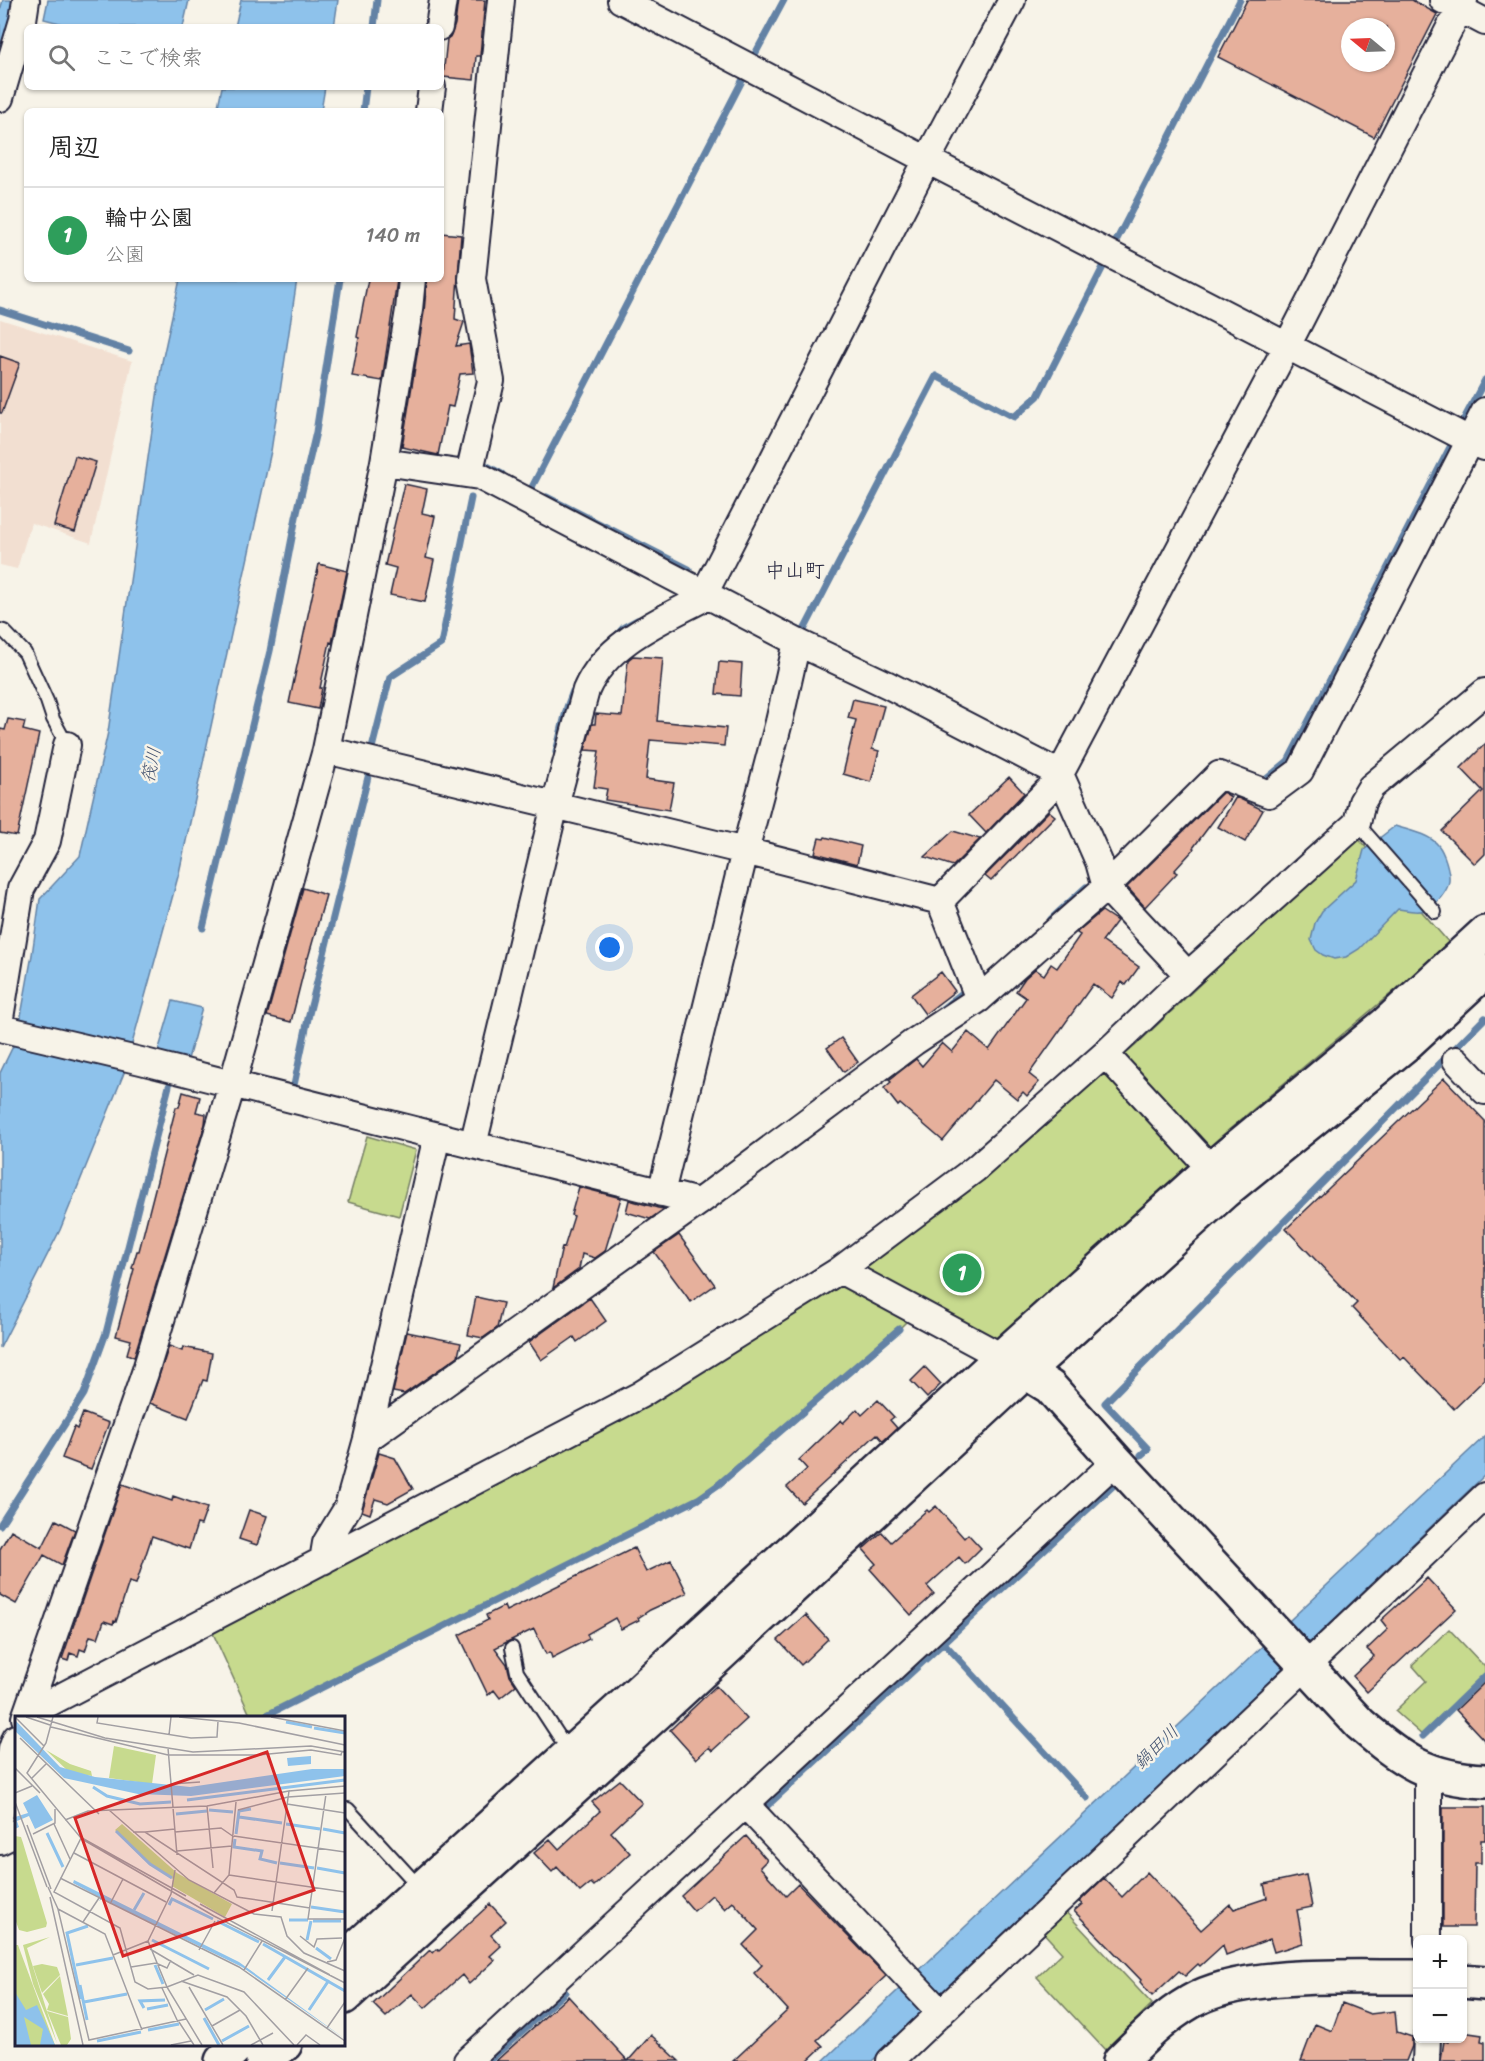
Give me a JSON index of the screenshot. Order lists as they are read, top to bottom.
{
  "districts": ["中山町"],
  "water": ["筏川", "鍋田川"],
  "north": "left",
  "page": {
    "search": "ここで検索",
    "heading": "周辺",
    "list": [
      {
        "mark": "1",
        "name": "輪中公園",
        "note": "公園",
        "value": "140 m"
      }
    ],
    "pins": "1",
    "map_buttons": ["+", "−"]
  }
}
